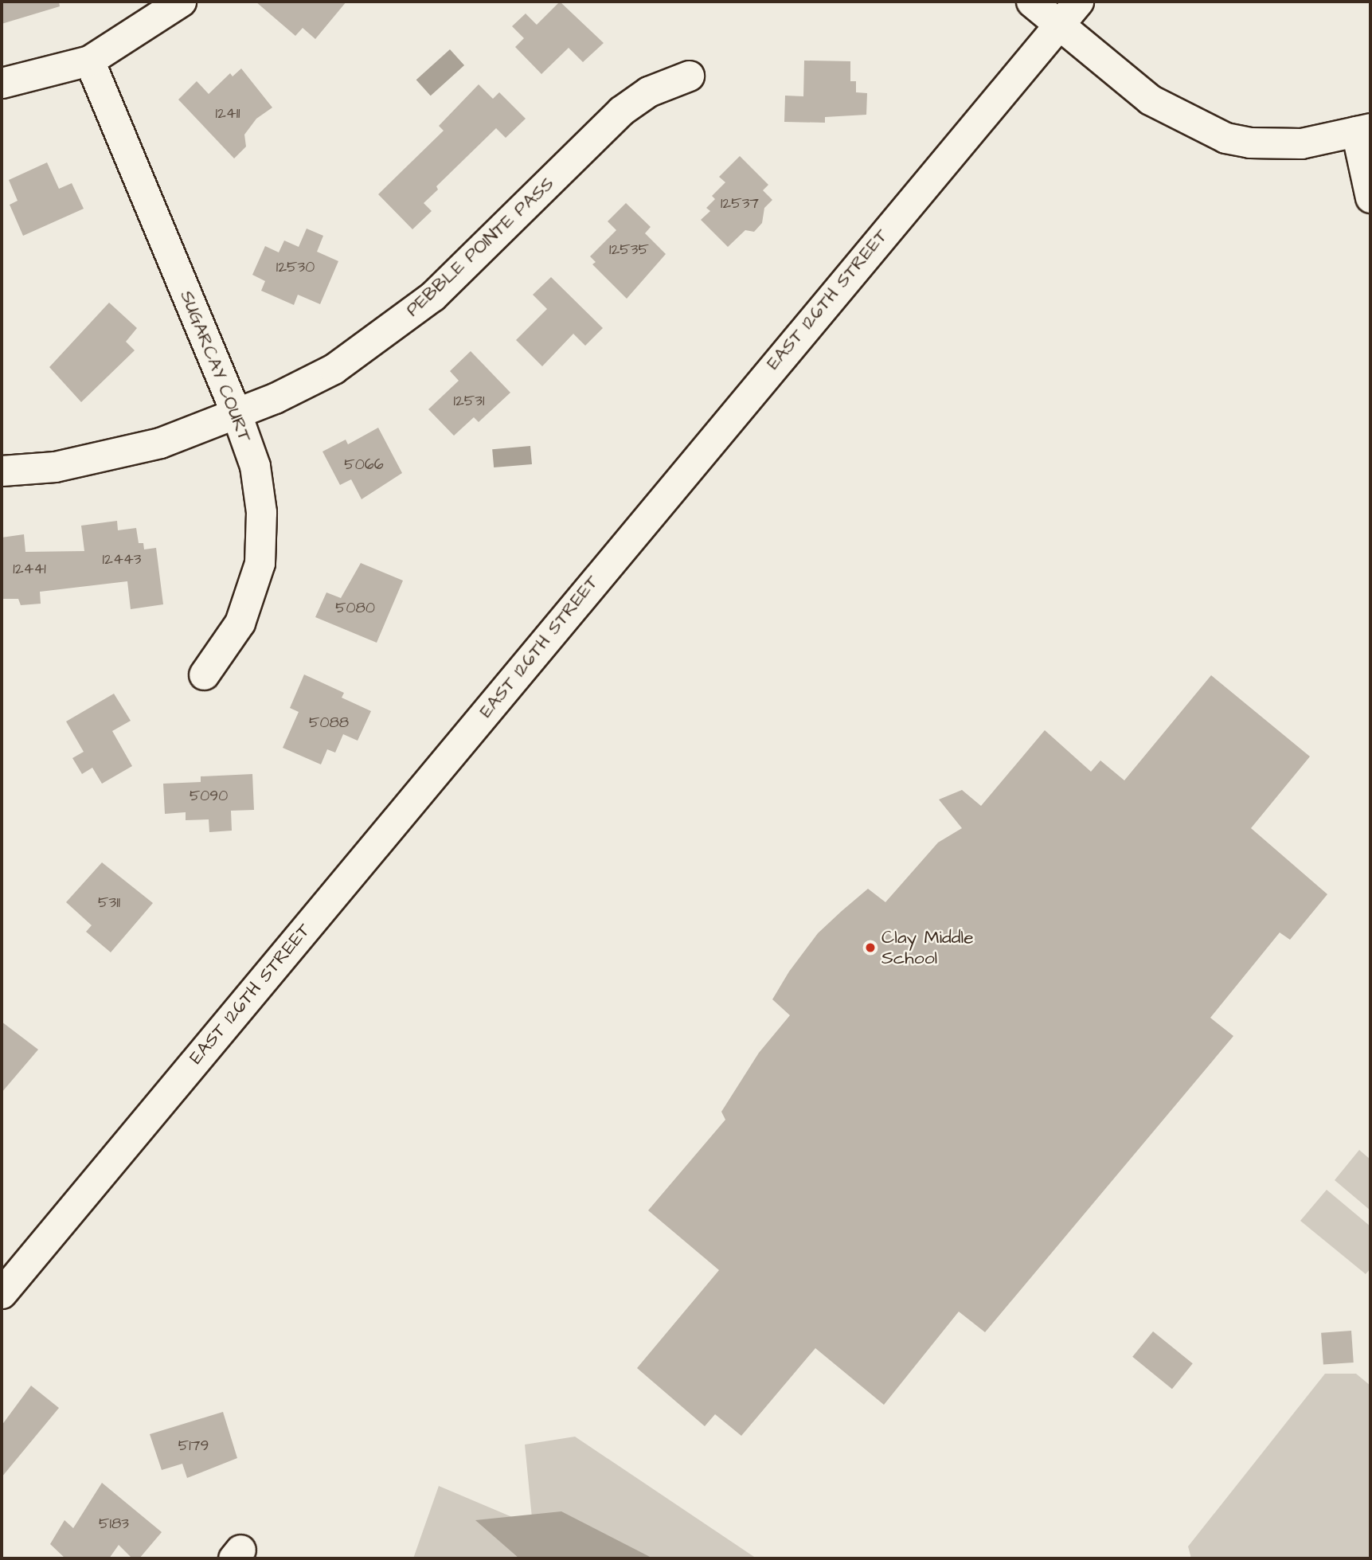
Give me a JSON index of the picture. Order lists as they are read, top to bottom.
{
  "streets": {
    "street": ["PEBBLE POINTE PASS", "EAST 126TH STREET", "SUGARCAY COURT"]
  },
  "crossings": [
    ["PEBBLE POINTE PASS", "SUGARCAY COURT"]
  ],
  "places": ["Clay Middle School"],
  "house_numbers": [
    "12411",
    "12537",
    "12535",
    "12530",
    "12531",
    "5066",
    "12443",
    "12441",
    "5080",
    "5088",
    "5090",
    "5311",
    "5179",
    "5183"
  ]
}
